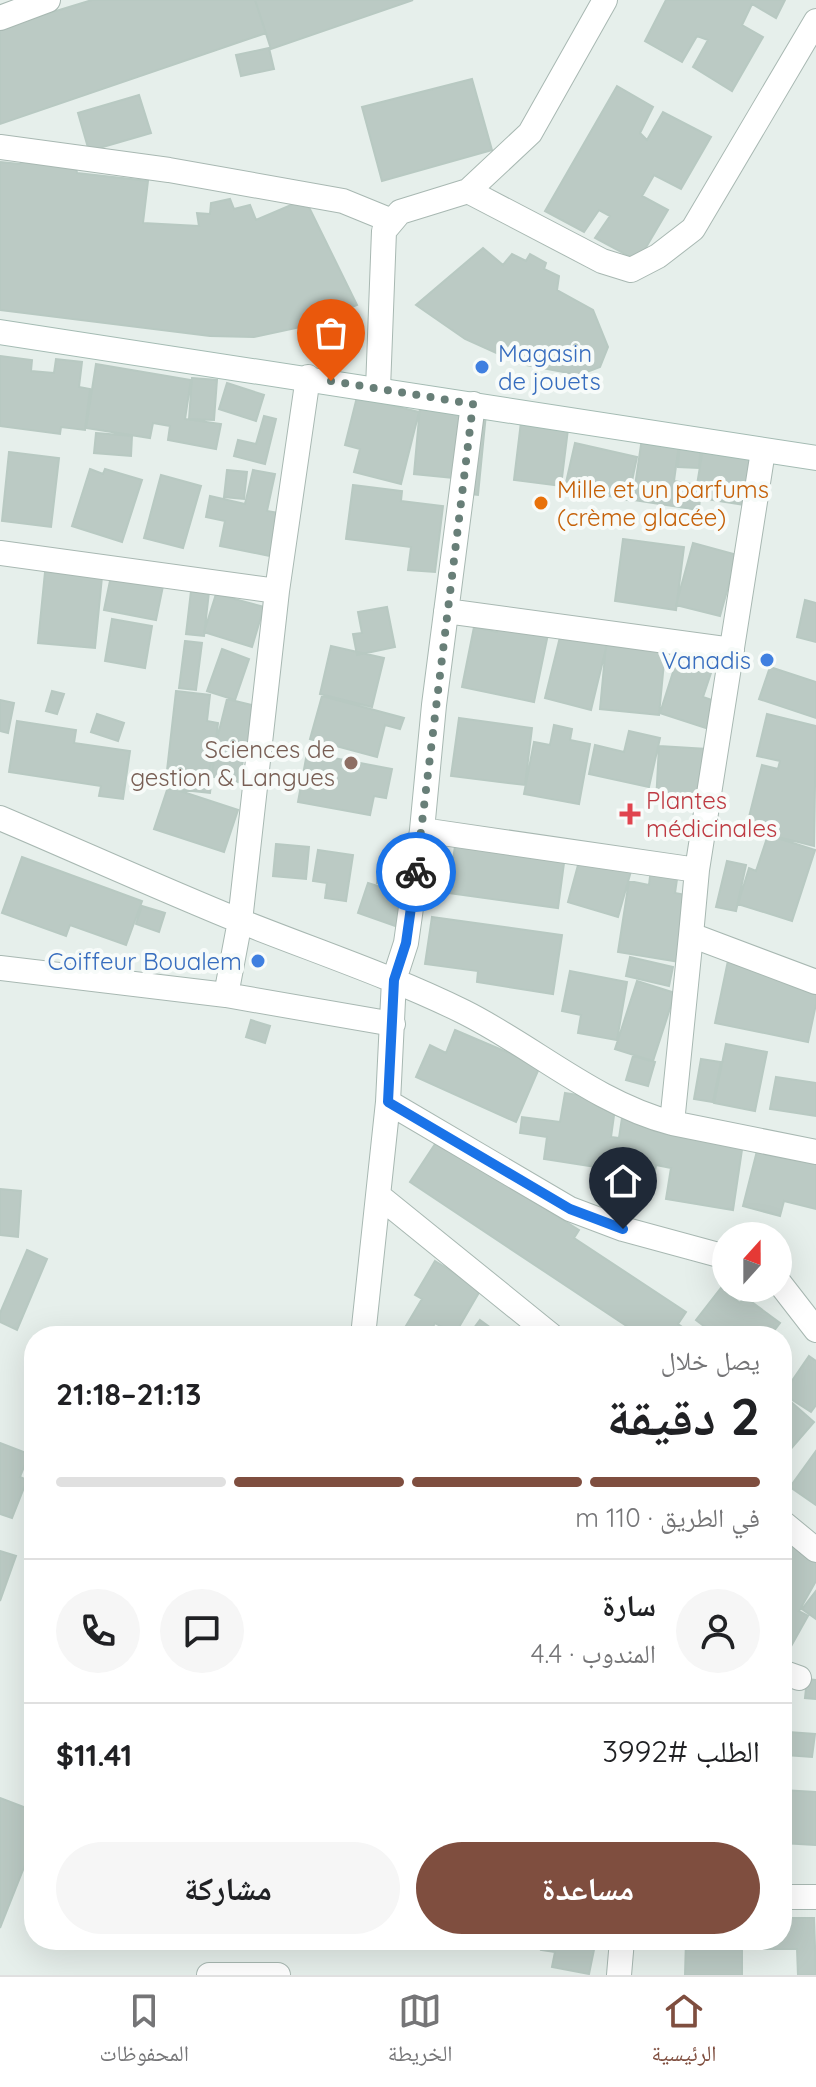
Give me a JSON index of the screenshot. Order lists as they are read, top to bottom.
{
  "places": {
    "other": [
      "Magasin de jouets",
      "Mille et un parfums (crème glacée)",
      "Vanadis",
      "Sciences de gestion & Langues",
      "Coiffeur Boualem"
    ],
    "health": ["Plantes médicinales"]
  },
  "north": "top",
  "page": {
    "heading": ["2 دقيقة", "يصل خلال", "21:13–21:18"],
    "panel": [
      "سارة",
      "المندوب · 4.4",
      "الطلب #3992",
      "$11.41"
    ],
    "bar": "في الطريق · 110 m",
    "buttons": ["مساعدة", "مشاركة"],
    "tabs": ["الرئيسية", "الخريطة", "المحفوظات"]
  }
}
